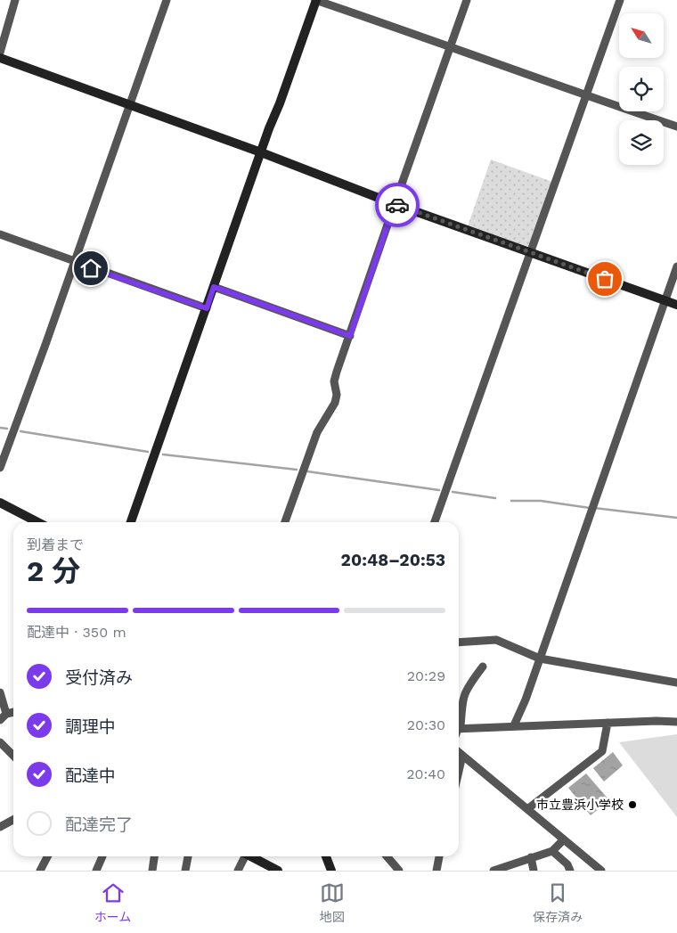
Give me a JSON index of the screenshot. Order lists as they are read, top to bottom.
{
  "places": ["市立豊浜小学校"],
  "north": "top left",
  "page": {
    "heading": ["2 分", "到着まで", "20:48–20:53"],
    "bar": "配達中 · 350 m",
    "list": [
      ["受付済み", "20:29"],
      ["調理中", "20:30"],
      ["配達中", "20:40"],
      "配達完了"
    ],
    "tabs": ["ホーム", "地図", "保存済み"]
  }
}
